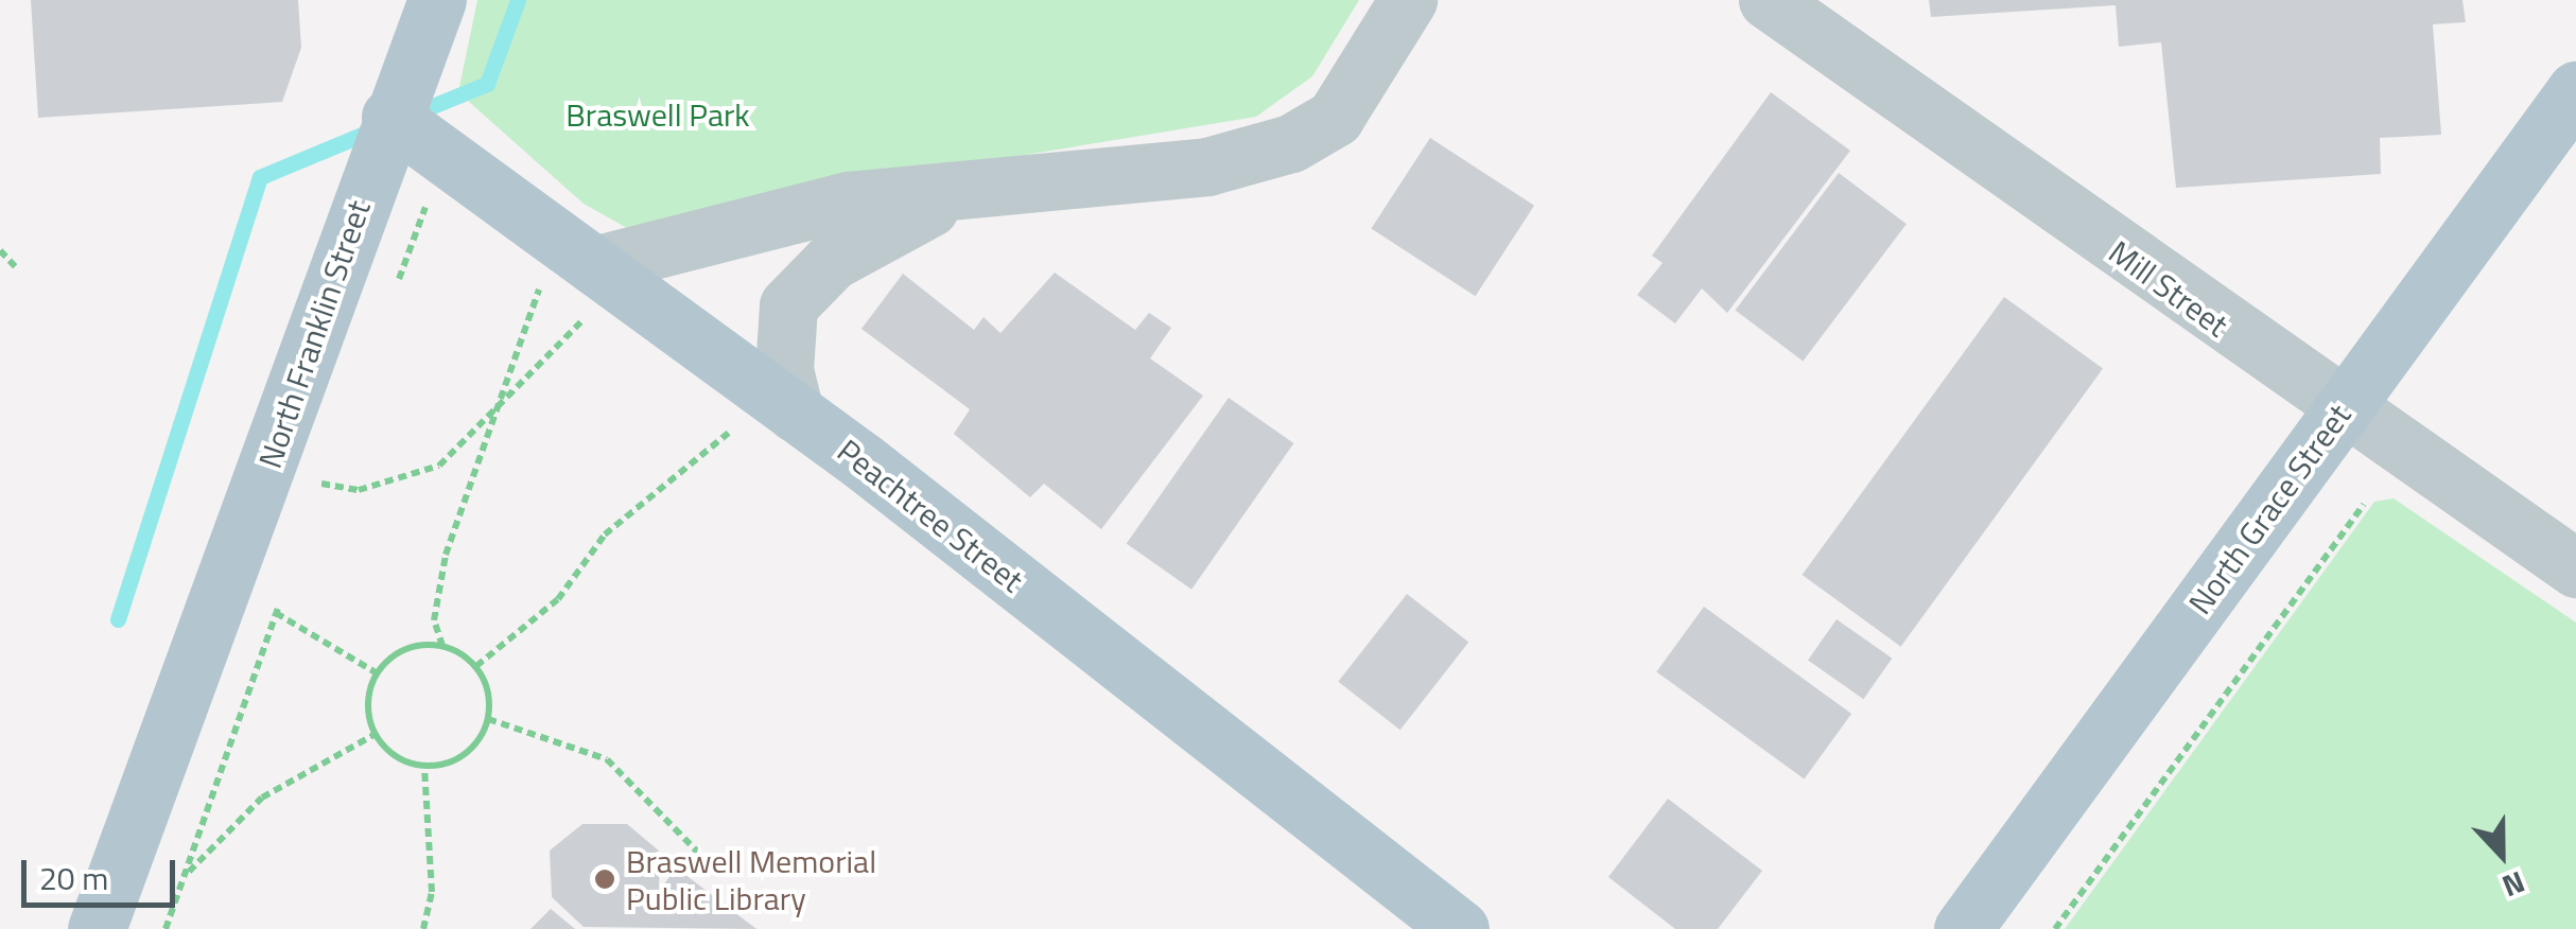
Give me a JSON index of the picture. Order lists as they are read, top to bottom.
{
  "streets": {
    "main road": ["North Franklin Street", "North Grace Street", "Peachtree Street"],
    "street": ["Mill Street"]
  },
  "crossings": [
    ["Mill Street", "North Grace Street"],
    ["North Franklin Street", "Peachtree Street"]
  ],
  "parks": ["Braswell Park"],
  "places": ["Braswell Memorial Public Library"],
  "scale_bar": "20 m",
  "north": "bottom"
}
